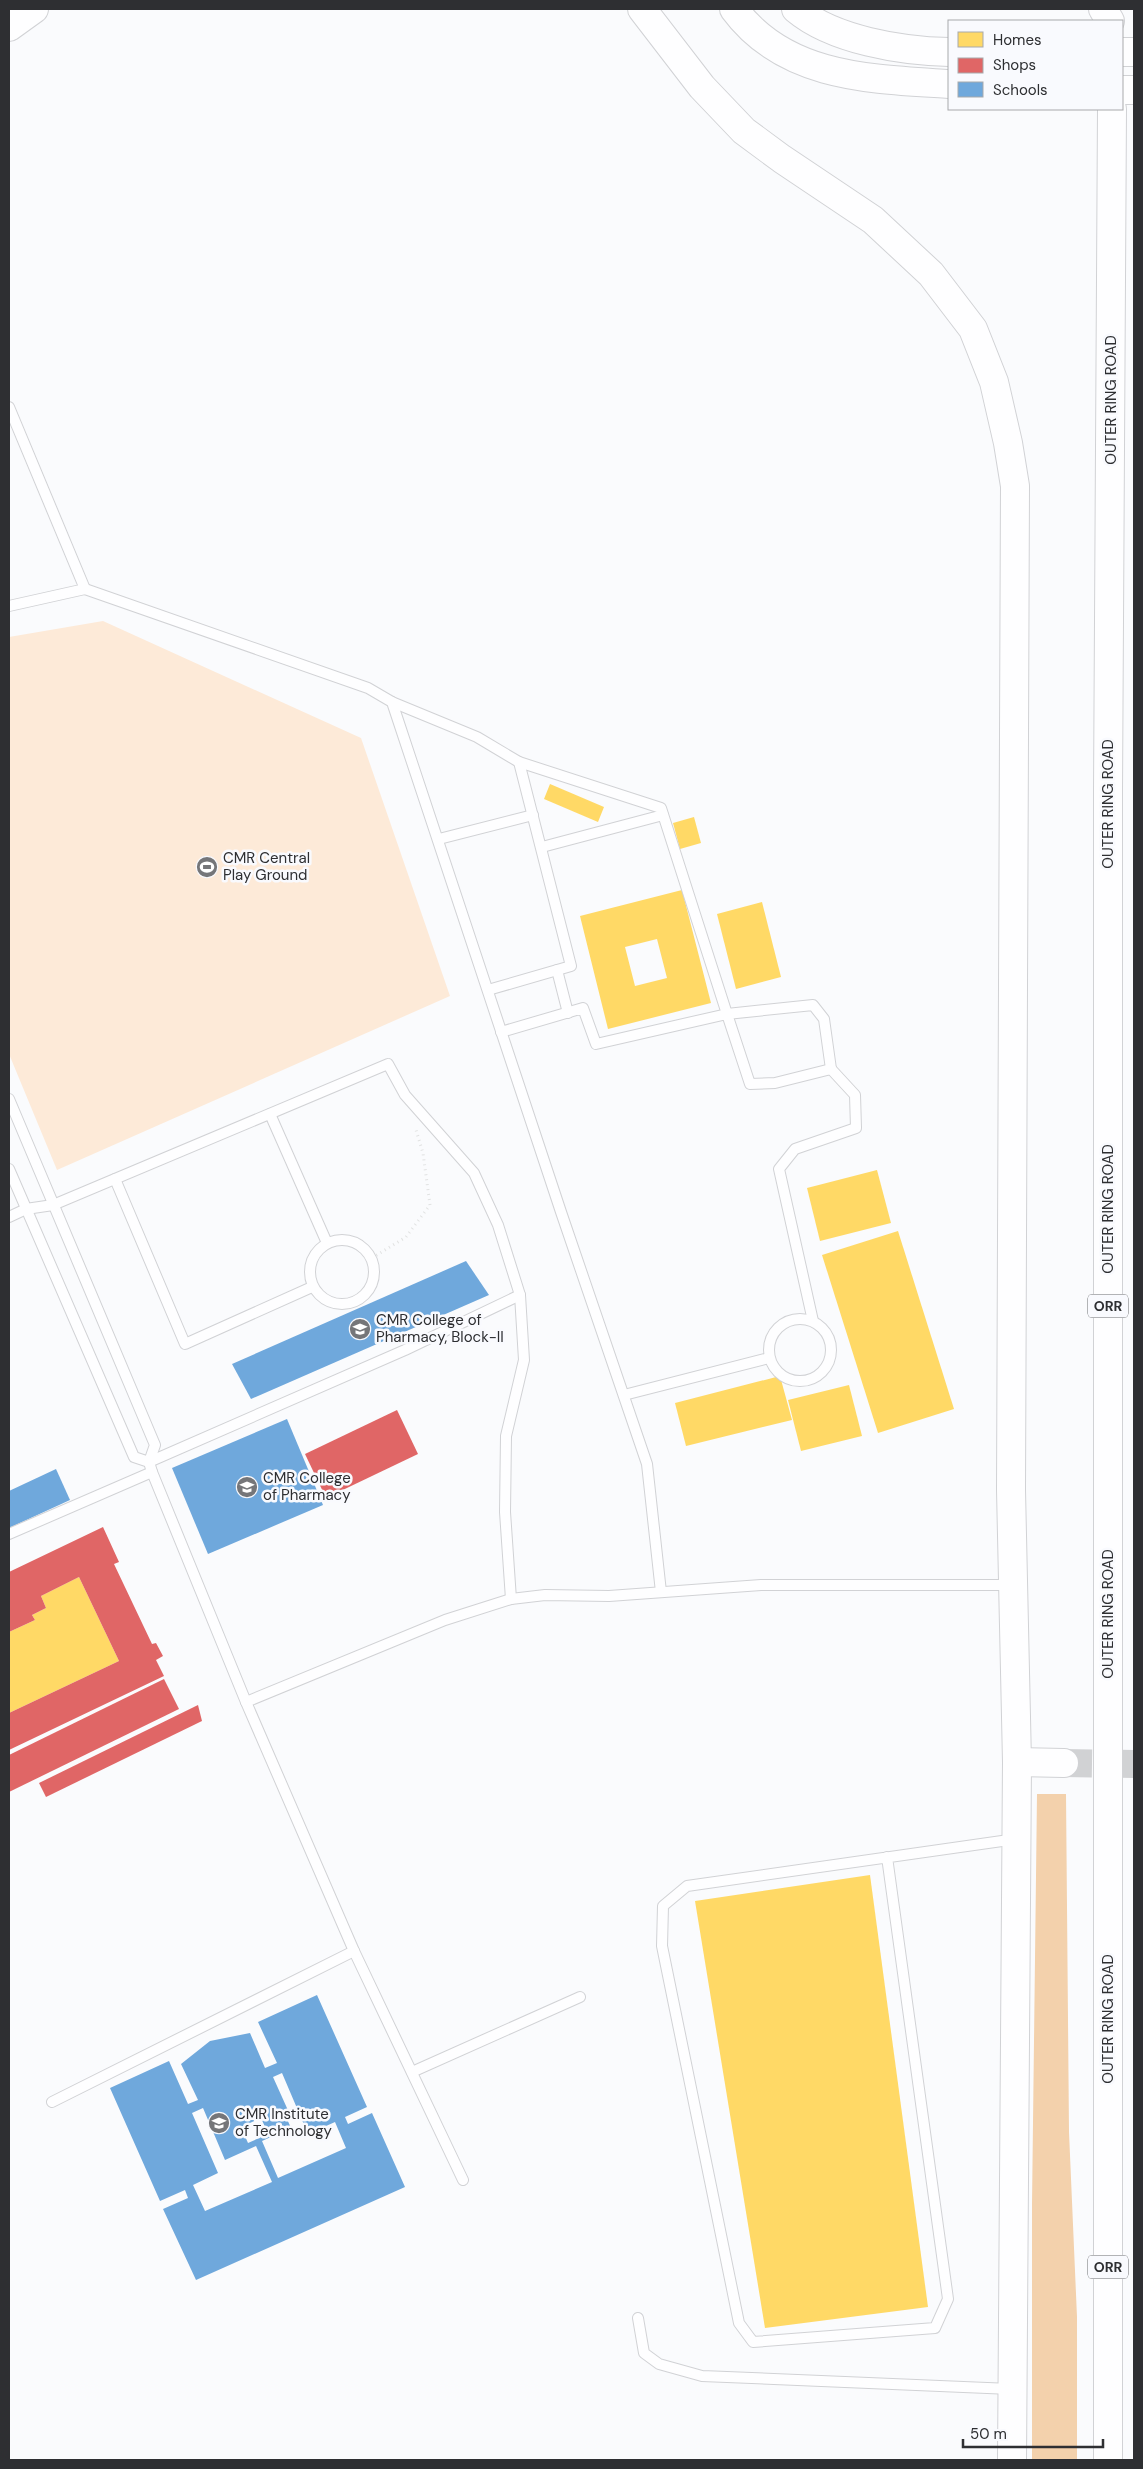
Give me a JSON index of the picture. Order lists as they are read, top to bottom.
{
  "streets": {
    "main road": ["OUTER RING ROAD", "ORR"]
  },
  "places": {
    "sports": ["CMR Central Play Ground"],
    "school or university": ["CMR College of Pharmacy, Block-II", "CMR College of Pharmacy", "CMR Institute of Technology"]
  },
  "legend": ["Homes", "Shops", "Schools"],
  "scale_bar": "50 m"
}
